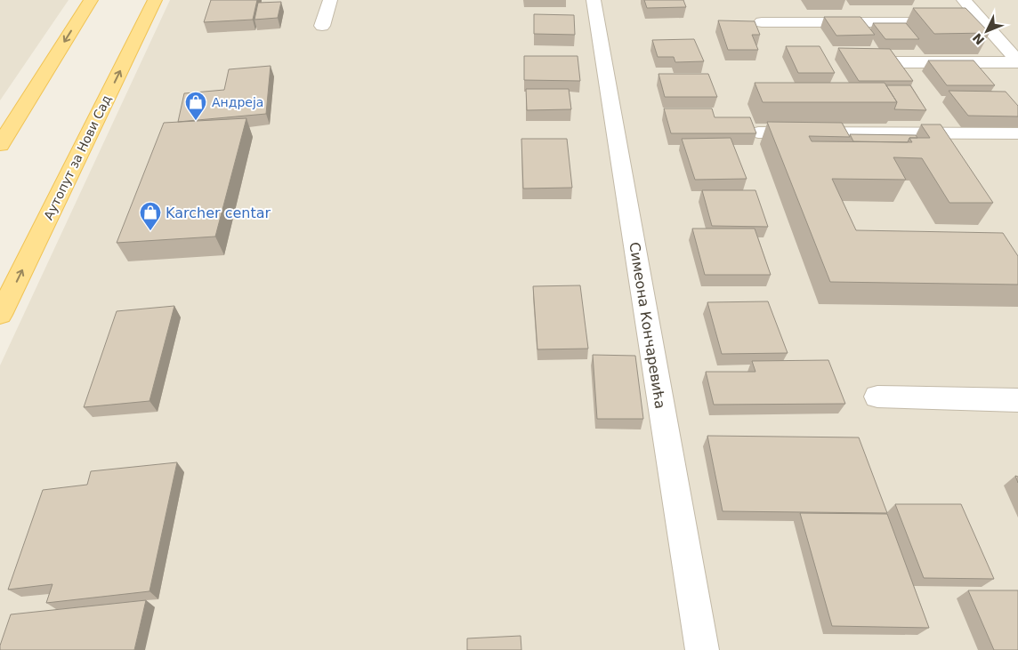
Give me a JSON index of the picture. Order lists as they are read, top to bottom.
{
  "streets": {
    "main road": ["Аутопут за Нови Сад"],
    "street": ["Симеона Кончаревића"]
  },
  "places": {
    "shop": ["Андреја", "Karcher centar"]
  },
  "north": "bottom left"
}
